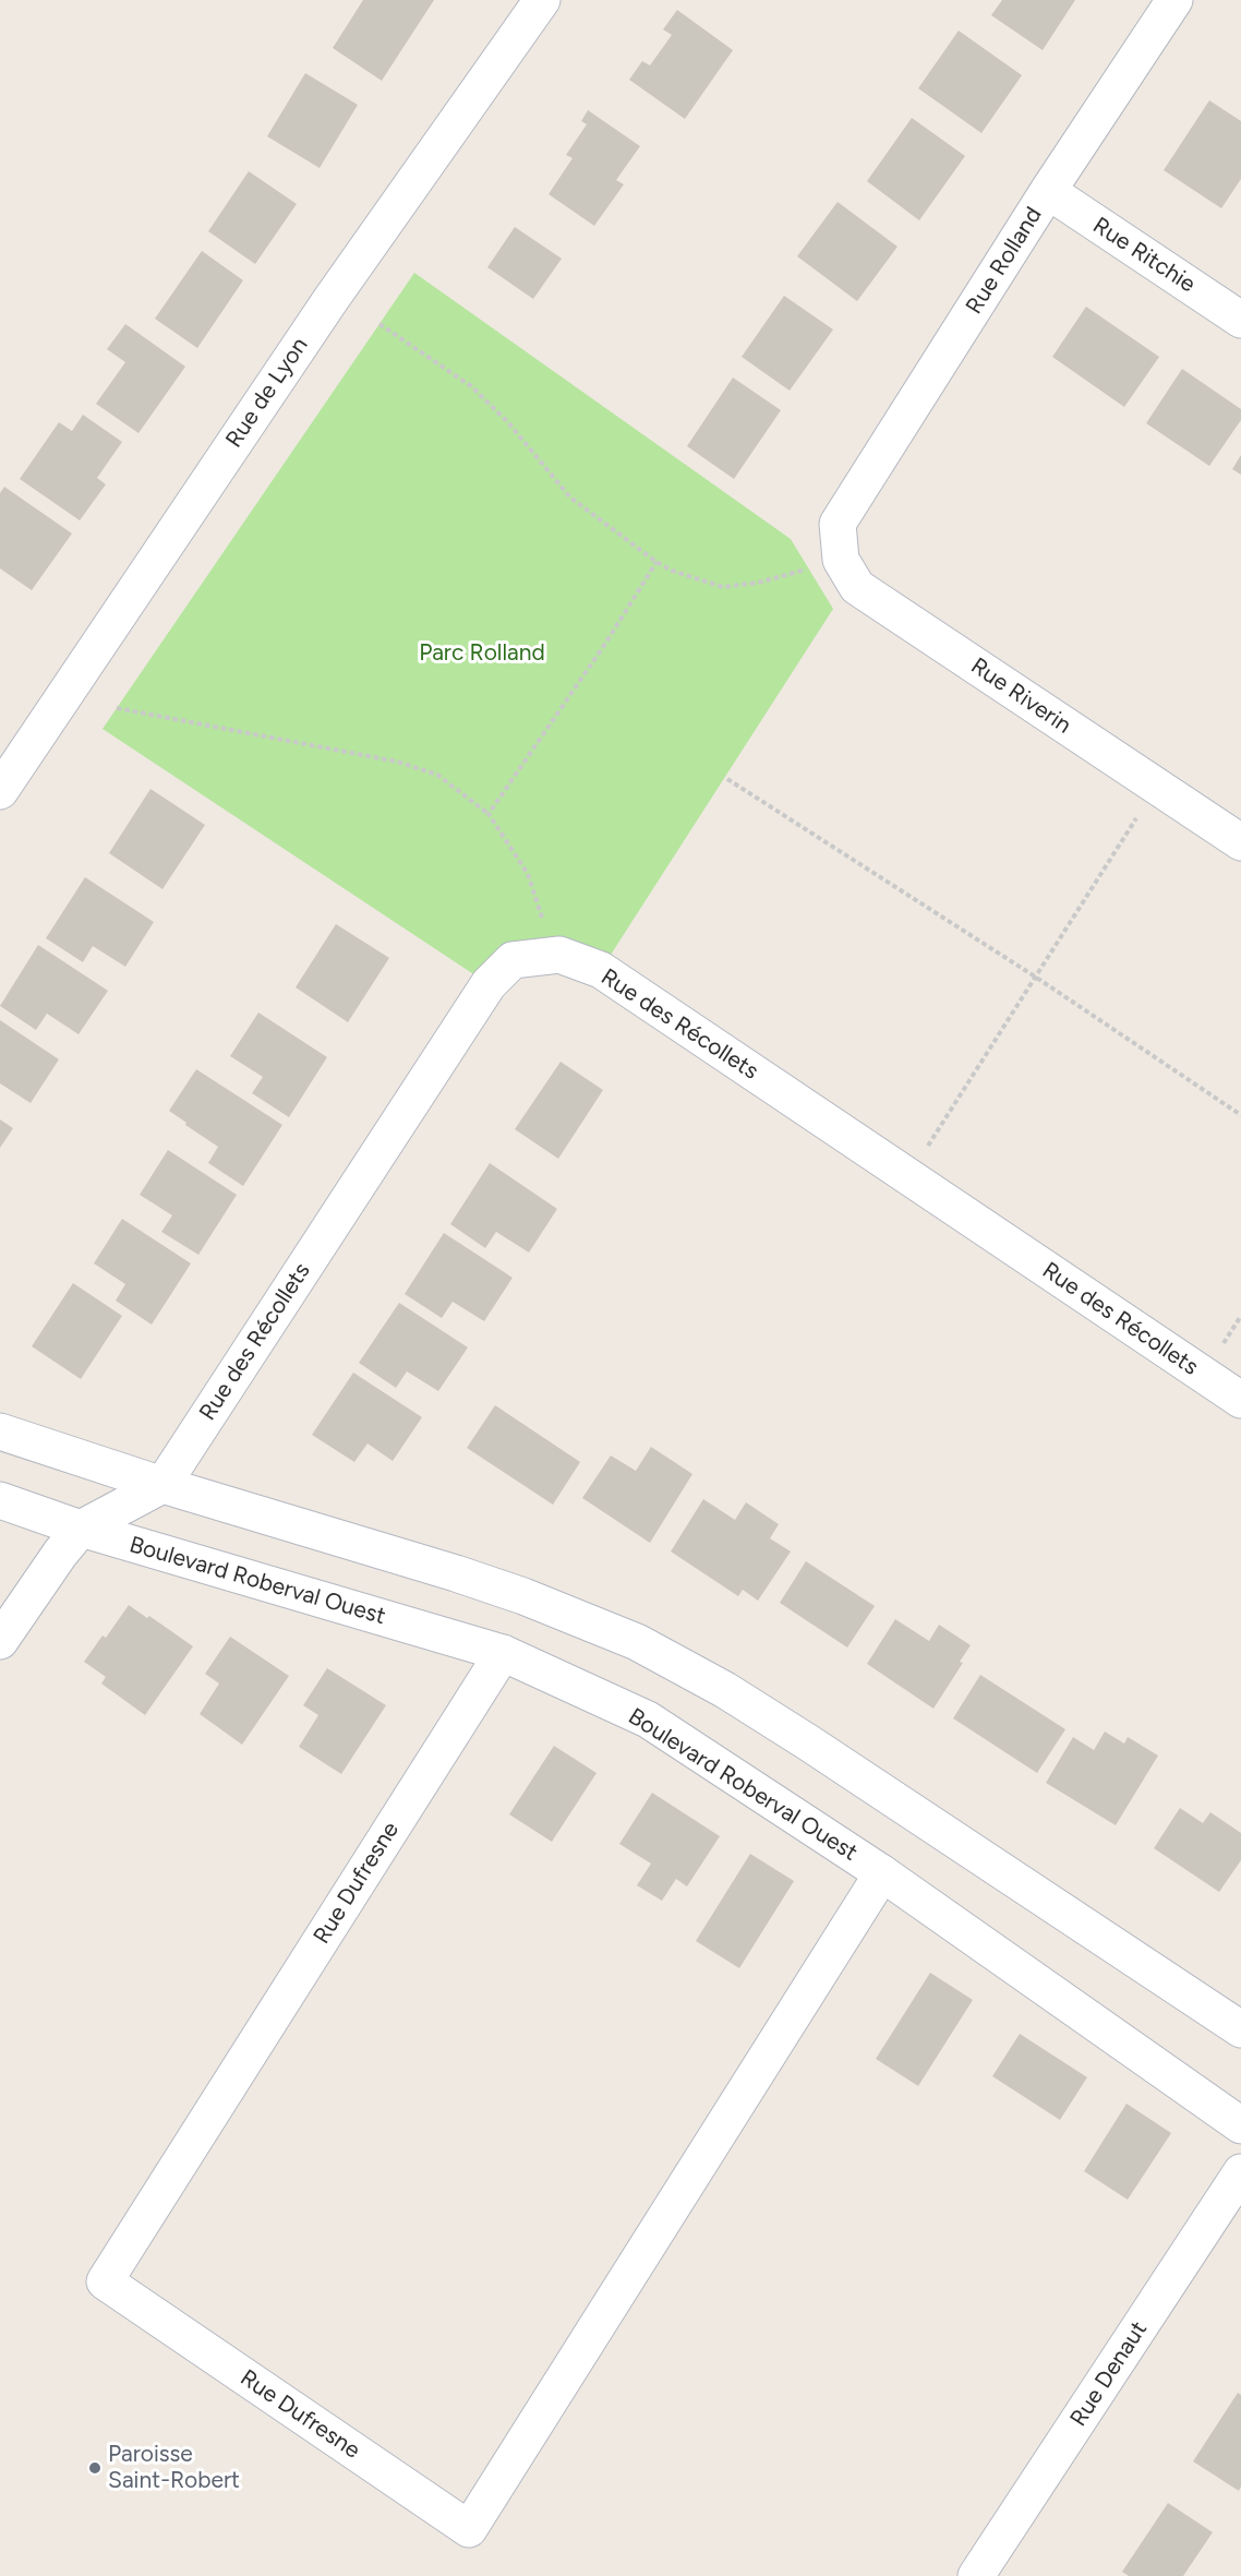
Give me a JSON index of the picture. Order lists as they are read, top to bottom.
{
  "streets": {
    "street": [
      "Rue Ritchie",
      "Rue Rolland",
      "Rue de Lyon",
      "Rue Riverin",
      "Rue des Récollets",
      "Boulevard Roberval Ouest",
      "Rue Dufresne",
      "Rue Denaut"
    ]
  },
  "crossings": [
    ["Rue Ritchie", "Rue Rolland"],
    ["Rue Rolland", "Rue Riverin"],
    ["Rue des Récollets", "Boulevard Roberval Ouest"],
    ["Boulevard Roberval Ouest", "Rue Dufresne"]
  ],
  "parks": ["Parc Rolland"],
  "places": ["Paroisse Saint-Robert"]
}
